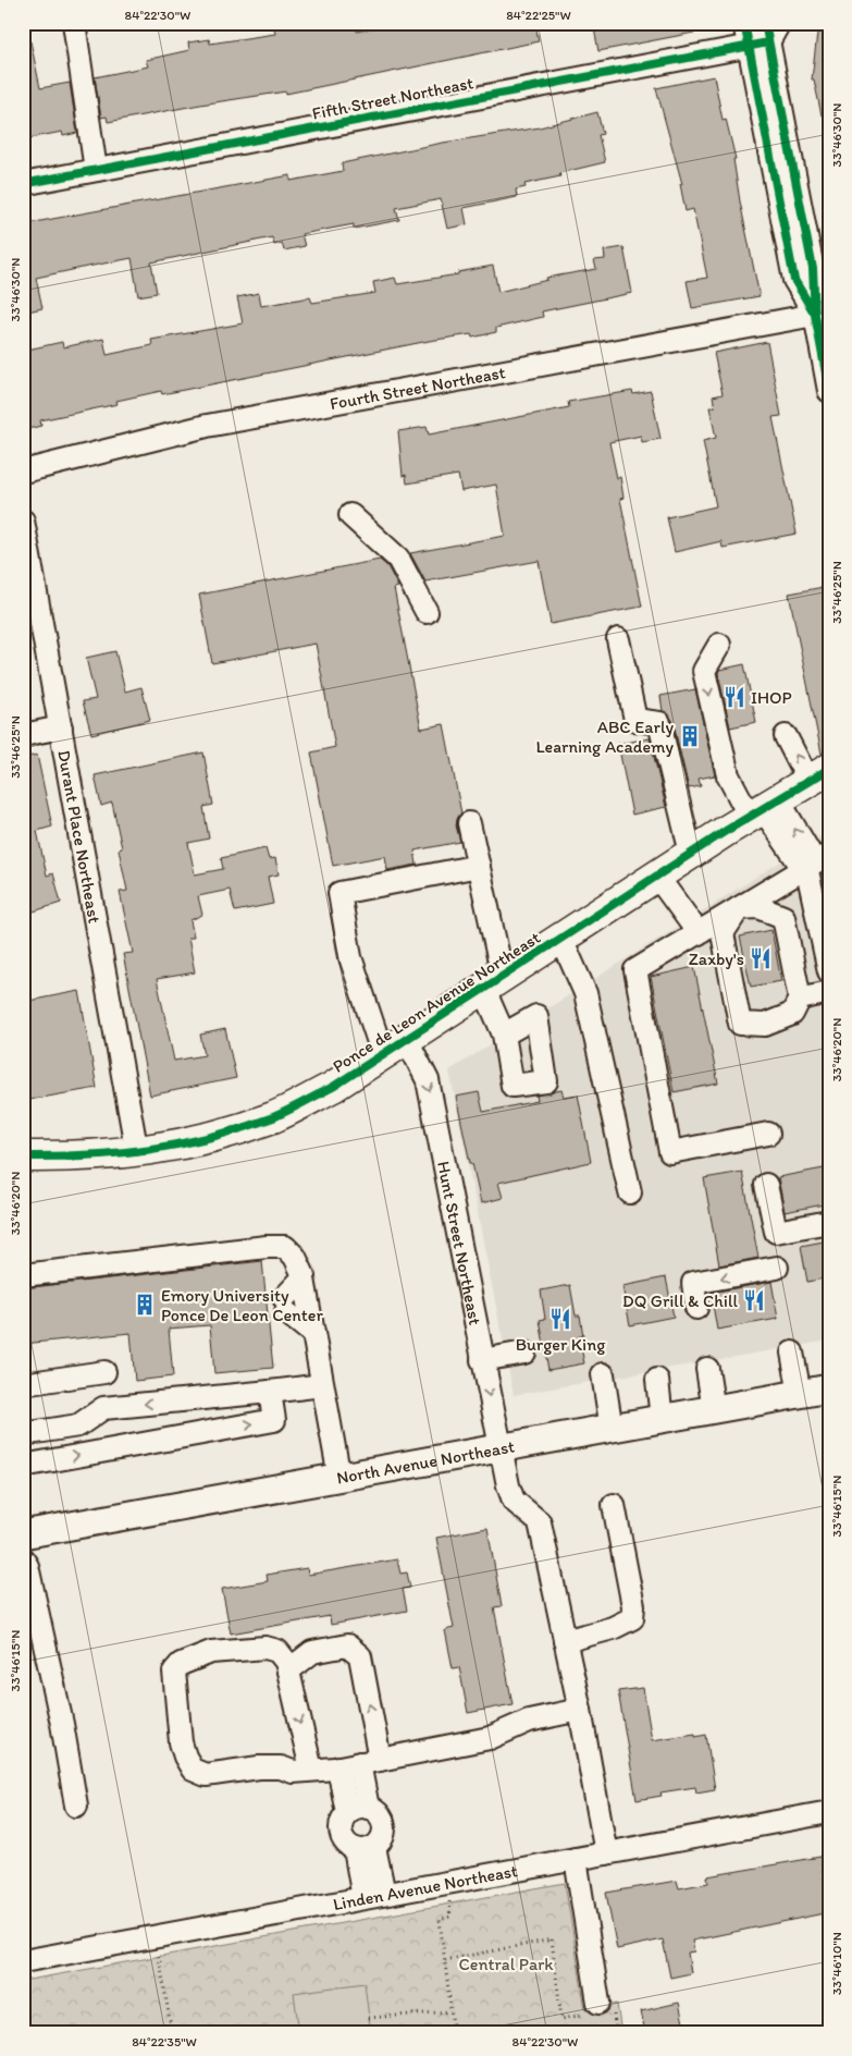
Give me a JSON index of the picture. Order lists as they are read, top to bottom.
{
  "streets": {
    "highway": ["Ponce de Leon Avenue Northeast"],
    "main road": ["North Avenue Northeast"],
    "street": [
      "Fifth Street Northeast",
      "Fourth Street Northeast",
      "Durant Place Northeast",
      "Hunt Street Northeast",
      "Linden Avenue Northeast"
    ]
  },
  "crossings": [
    ["Durant Place Northeast", "Ponce de Leon Avenue Northeast"],
    ["Ponce de Leon Avenue Northeast", "Hunt Street Northeast"],
    ["Hunt Street Northeast", "North Avenue Northeast"],
    ["Hunt Street Northeast", "Linden Avenue Northeast"]
  ],
  "parks": ["Central Park"],
  "places": {
    "restaurant": [
      "IHOP",
      "Zaxby's",
      "DQ Grill & Chill",
      "Burger King"
    ],
    "building": ["ABC Early Learning Academy", "Emory University Ponce De Leon Center"]
  },
  "coordinates": [
    "84°22'30\"W",
    "84°22'25\"W",
    "33°46'30\"N",
    "33°46'25\"N",
    "33°46'20\"N",
    "33°46'15\"N",
    "33°46'10\"N",
    "84°22'35\"W"
  ]
}
